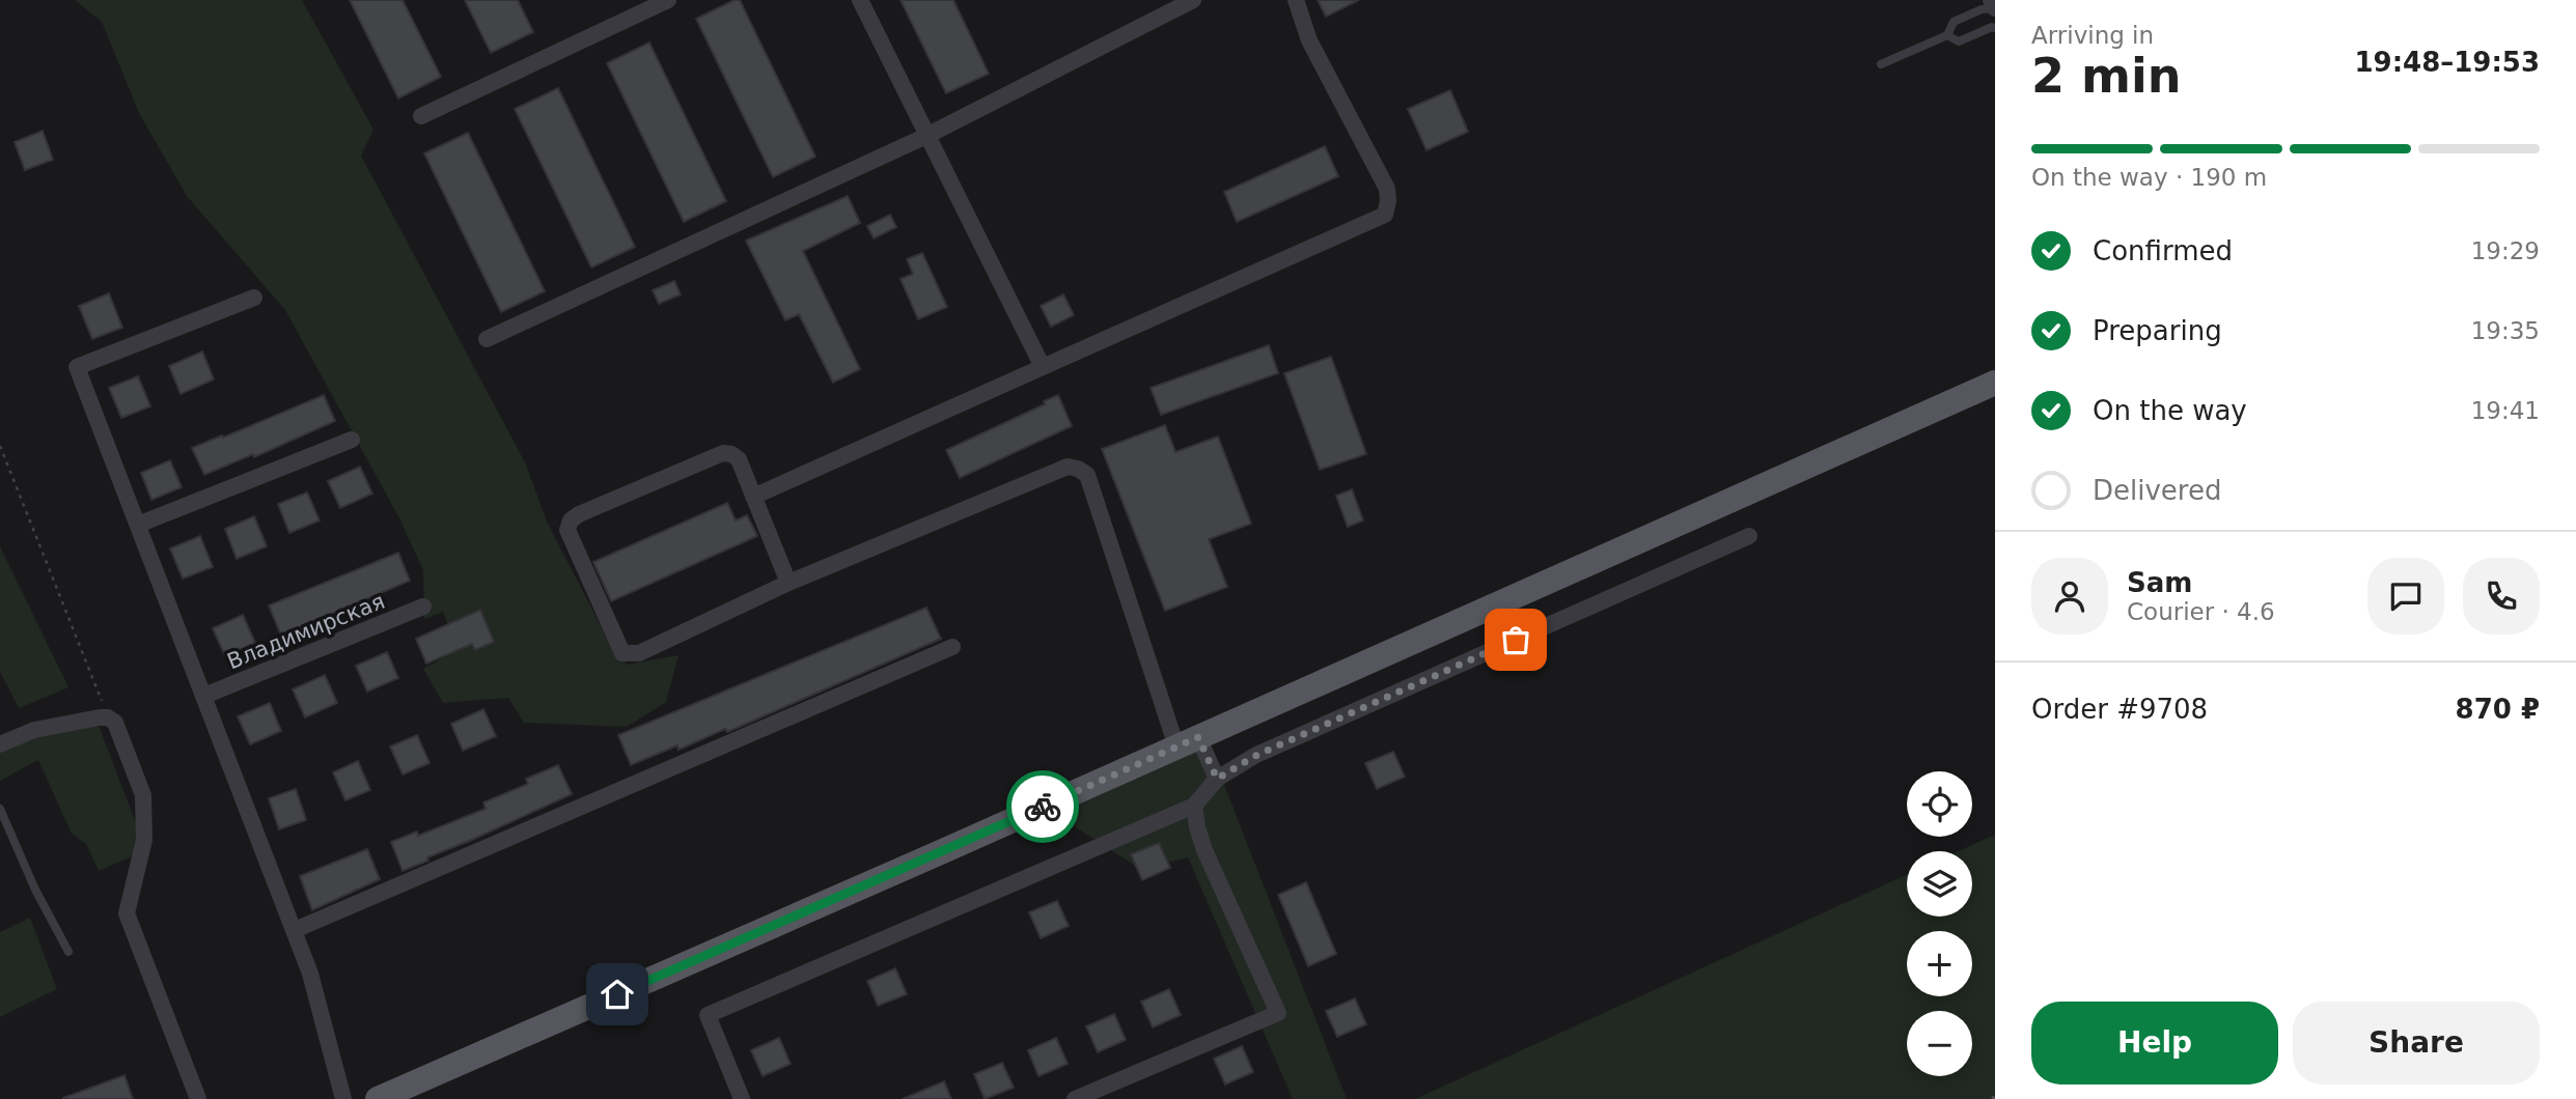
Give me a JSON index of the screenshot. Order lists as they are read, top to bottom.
{
  "streets": {
    "street": ["Владимирская"]
  },
  "page": {
    "heading": ["2 min", "Arriving in", "19:48–19:53"],
    "panel": [
      "Sam",
      "Courier · 4.6",
      "Order #9708",
      "870 ₽"
    ],
    "bar": "On the way · 190 m",
    "list": [
      ["Confirmed", "19:29"],
      ["Preparing", "19:35"],
      ["On the way", "19:41"],
      "Delivered"
    ],
    "map_buttons": ["+", "−"],
    "buttons": ["Help", "Share"]
  }
}
